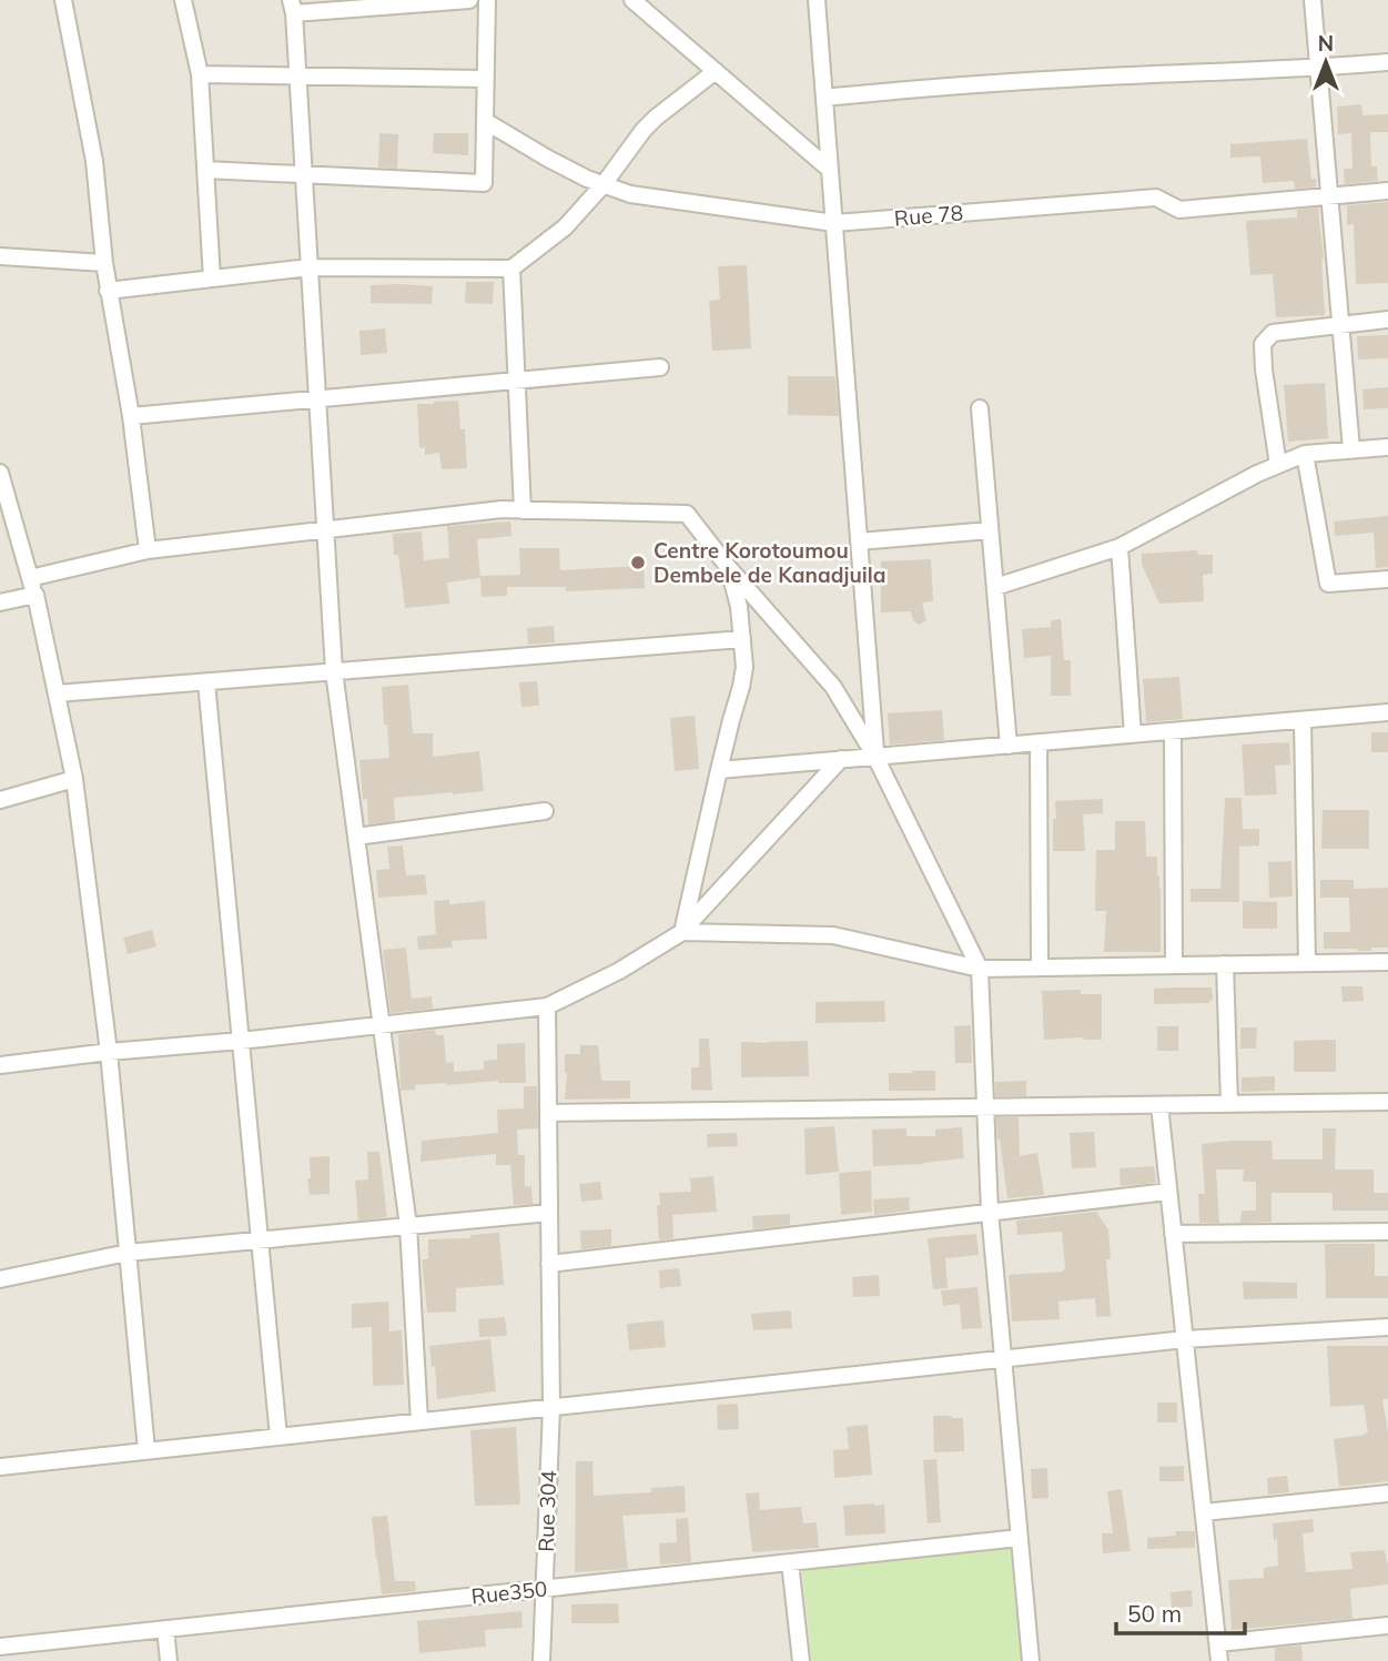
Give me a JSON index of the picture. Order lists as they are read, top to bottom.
{
  "streets": {
    "street": ["Rue 78", "Rue 304", "Rue350"]
  },
  "crossings": [
    ["Rue 304", "Rue350"]
  ],
  "places": ["Centre Korotoumou Dembele de Kanadjuila"],
  "scale_bar": "50 m",
  "north": "top"
}
